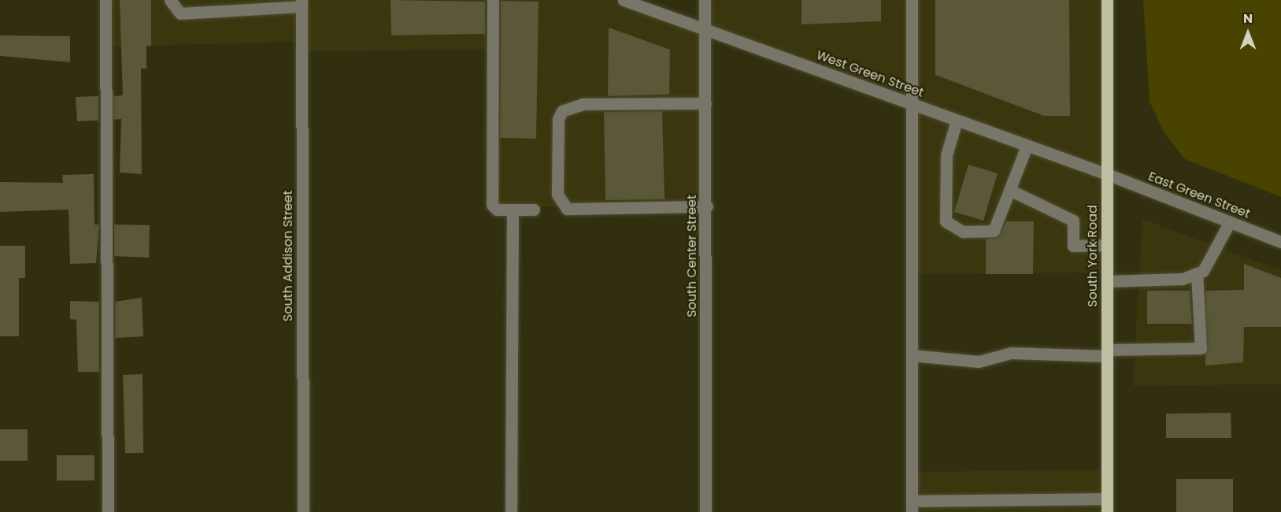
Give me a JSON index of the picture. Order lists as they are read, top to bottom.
{
  "streets": {
    "main road": ["South York Road"],
    "street": [
      "West Green Street",
      "East Green Street",
      "South Addison Street",
      "South Center Street"
    ]
  },
  "crossings": [
    ["West Green Street", "East Green Street"],
    ["West Green Street", "South Center Street"],
    ["West Green Street", "South York Road"],
    ["East Green Street", "South York Road"]
  ],
  "north": "top"
}
